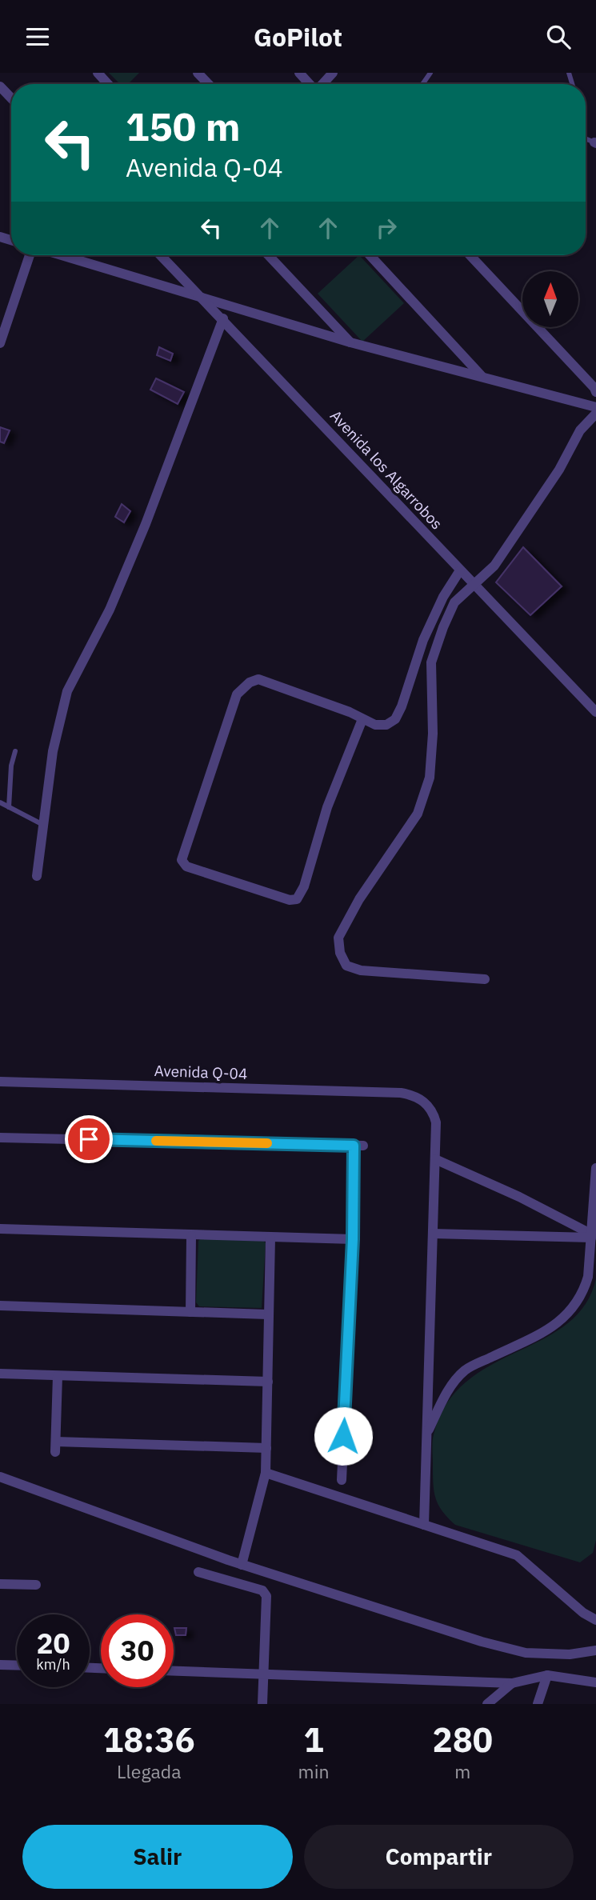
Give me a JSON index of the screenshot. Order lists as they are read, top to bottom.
{
  "streets": {
    "street": ["Avenida los Algarrobos", "Avenida Q-04"]
  },
  "north": "top",
  "page": {
    "header": "GoPilot",
    "turn": ["150 m", "Avenida Q-04"],
    "speed": "20 km/h",
    "limit": "30",
    "eta": [
      "18:36",
      "Llegada",
      "1",
      "min",
      "280",
      "m"
    ],
    "buttons": ["Salir", "Compartir"]
  }
}
